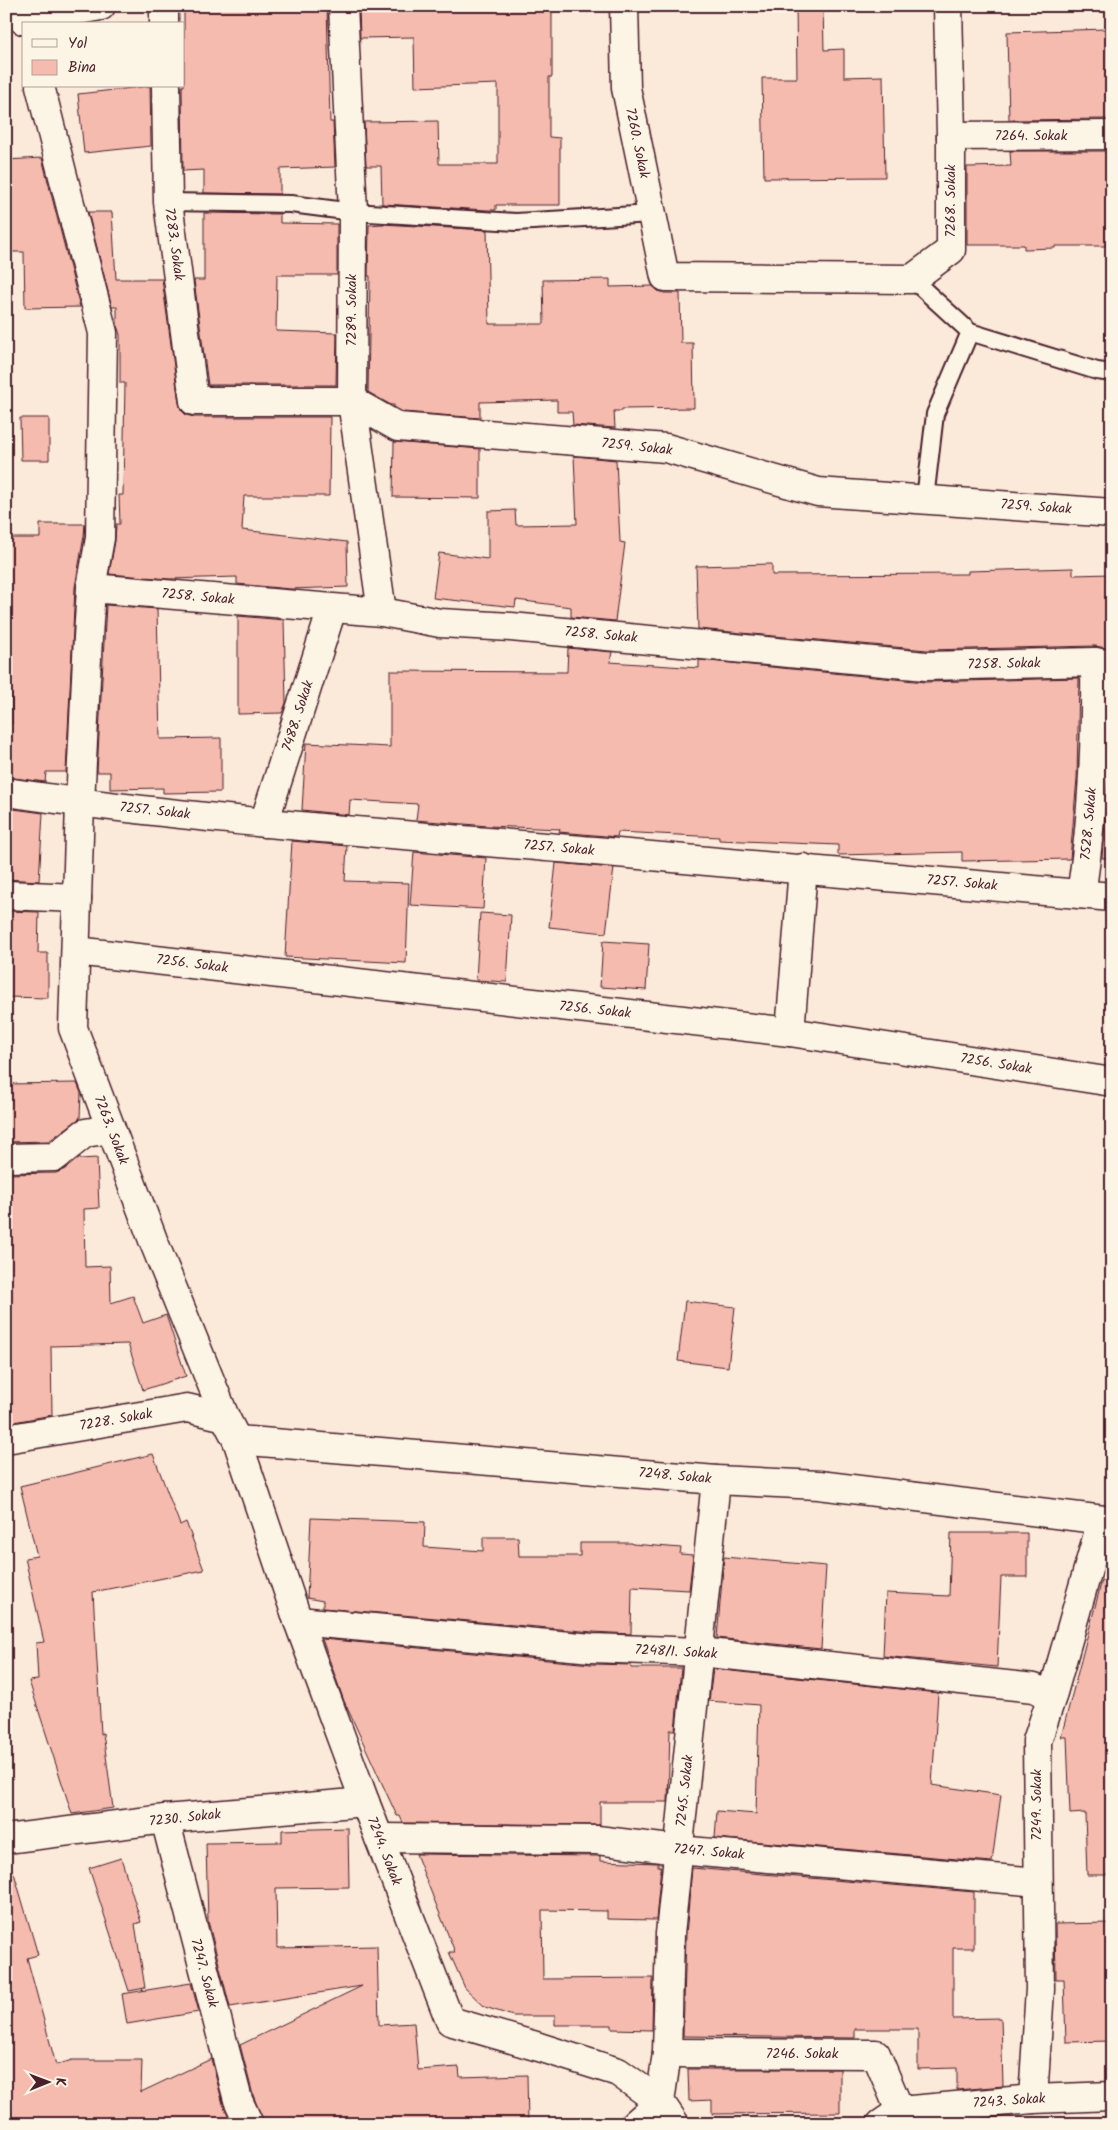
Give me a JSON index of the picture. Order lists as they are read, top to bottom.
{
  "streets": {
    "street": [
      "7264. Sokak",
      "7260. Sokak",
      "7268. Sokak",
      "7283. Sokak",
      "7289. Sokak",
      "7259. Sokak",
      "7258. Sokak",
      "7488. Sokak",
      "7257. Sokak",
      "7528. Sokak",
      "7256. Sokak",
      "7263. Sokak",
      "7228. Sokak",
      "7248. Sokak",
      "7248/1. Sokak",
      "7245. Sokak",
      "7249. Sokak",
      "7230. Sokak",
      "7244. Sokak",
      "7247. Sokak",
      "7246. Sokak",
      "7243. Sokak"
    ]
  },
  "crossings": [
    ["7264. Sokak", "7268. Sokak"],
    ["7260. Sokak", "7268. Sokak"],
    ["7283. Sokak", "7289. Sokak"],
    ["7283. Sokak", "7259. Sokak"],
    ["7289. Sokak", "7259. Sokak"],
    ["7289. Sokak", "7258. Sokak"],
    ["7258. Sokak", "7488. Sokak"],
    ["7258. Sokak", "7528. Sokak"],
    ["7258. Sokak", "7263. Sokak"],
    ["7488. Sokak", "7257. Sokak"],
    ["7257. Sokak", "7528. Sokak"],
    ["7257. Sokak", "7263. Sokak"],
    ["7256. Sokak", "7263. Sokak"],
    ["7263. Sokak", "7228. Sokak"],
    ["7263. Sokak", "7248. Sokak"],
    ["7263. Sokak", "7244. Sokak"],
    ["7228. Sokak", "7248. Sokak"],
    ["7228. Sokak", "7244. Sokak"],
    ["7248. Sokak", "7245. Sokak"],
    ["7248. Sokak", "7249. Sokak"],
    ["7248. Sokak", "7244. Sokak"],
    ["7248/1. Sokak", "7245. Sokak"],
    ["7248/1. Sokak", "7249. Sokak"],
    ["7248/1. Sokak", "7244. Sokak"],
    ["7245. Sokak", "7244. Sokak"],
    ["7245. Sokak", "7247. Sokak"],
    ["7245. Sokak", "7246. Sokak"],
    ["7249. Sokak", "7247. Sokak"],
    ["7249. Sokak", "7243. Sokak"],
    ["7230. Sokak", "7244. Sokak"],
    ["7230. Sokak", "7247. Sokak"],
    ["7244. Sokak", "7247. Sokak"],
    ["7246. Sokak", "7243. Sokak"]
  ],
  "legend": ["Yol", "Bina"],
  "north": "right"
}
